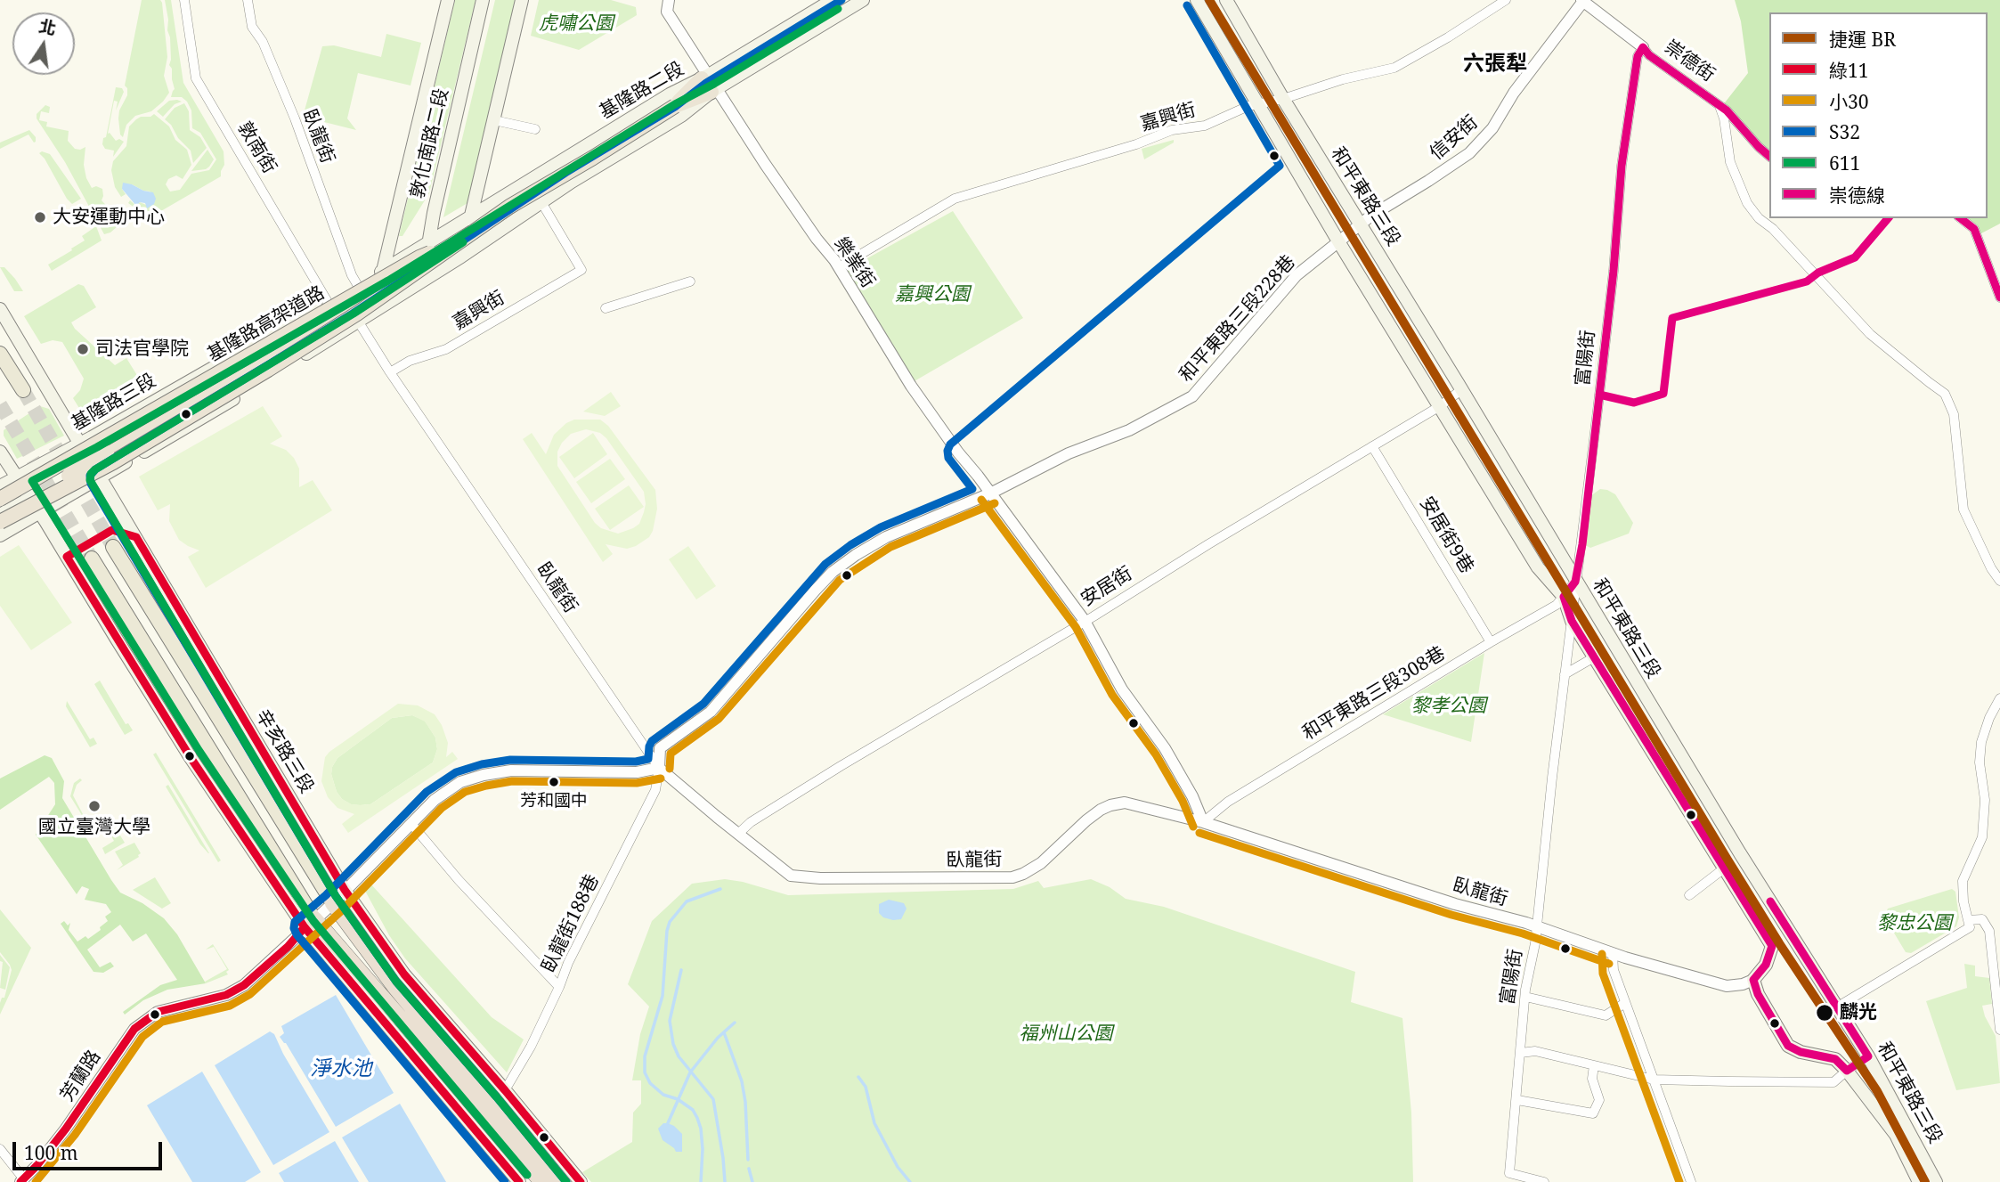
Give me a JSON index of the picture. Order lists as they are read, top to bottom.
{
  "streets": {
    "highway": ["基隆路高架道路"],
    "main road": [
      "基隆路二段",
      "敦化南路二段",
      "和平東路三段",
      "基隆路三段",
      "辛亥路三段"
    ],
    "street": [
      "崇德街",
      "嘉興街",
      "臥龍街",
      "信安街",
      "敦南街",
      "樂業街",
      "和平東路三段228巷",
      "富陽街",
      "安居街9巷",
      "安居街",
      "和平東路三段308巷",
      "臥龍街188巷",
      "芳蘭路"
    ]
  },
  "crossings": [
    ["崇德街", "信安街"],
    ["崇德街", "富陽街"],
    ["基隆路二段", "嘉興街"],
    ["基隆路二段", "樂業街"],
    ["基隆路二段", "基隆路高架道路"],
    ["基隆路二段", "基隆路三段"],
    ["嘉興街", "臥龍街"],
    ["嘉興街", "和平東路三段"],
    ["嘉興街", "樂業街"],
    ["臥龍街", "和平東路三段"],
    ["臥龍街", "樂業街"],
    ["臥龍街", "和平東路三段228巷"],
    ["臥龍街", "富陽街"],
    ["臥龍街", "基隆路三段"],
    ["臥龍街", "安居街"],
    ["臥龍街", "和平東路三段308巷"],
    ["臥龍街", "臥龍街188巷"],
    ["臥龍街", "芳蘭路"],
    ["信安街", "和平東路三段"],
    ["信安街", "和平東路三段228巷"],
    ["敦化南路二段", "基隆路三段"],
    ["敦南街", "基隆路三段"],
    ["和平東路三段", "和平東路三段228巷"],
    ["和平東路三段", "富陽街"],
    ["和平東路三段", "安居街"],
    ["和平東路三段", "和平東路三段308巷"],
    ["樂業街", "和平東路三段228巷"],
    ["樂業街", "基隆路高架道路"],
    ["樂業街", "安居街"],
    ["樂業街", "和平東路三段308巷"],
    ["和平東路三段228巷", "臥龍街188巷"],
    ["和平東路三段228巷", "芳蘭路"],
    ["富陽街", "和平東路三段308巷"],
    ["基隆路三段", "辛亥路三段"],
    ["安居街9巷", "安居街"],
    ["安居街9巷", "和平東路三段308巷"],
    ["辛亥路三段", "臥龍街188巷"],
    ["辛亥路三段", "芳蘭路"],
    ["臥龍街188巷", "芳蘭路"]
  ],
  "districts": ["六張犁"],
  "water": ["淨水池"],
  "parks": [
    "虎嘯公園",
    "嘉興公園",
    "黎孝公園",
    "黎忠公園",
    "福州山公園"
  ],
  "places": [
    "大安運動中心",
    "司法官學院",
    "芳和國中",
    "國立臺灣大學",
    "麟光"
  ],
  "lines": [
    "metro line BR",
    "transit line S32",
    "transit line 611",
    "transit line 崇德線",
    "transit line 小30",
    "transit line 綠11"
  ],
  "legend": [
    "捷運 BR",
    "綠11",
    "小30",
    "S32",
    "611",
    "崇德線"
  ],
  "scale_bar": "100 m",
  "north": "top"
}
